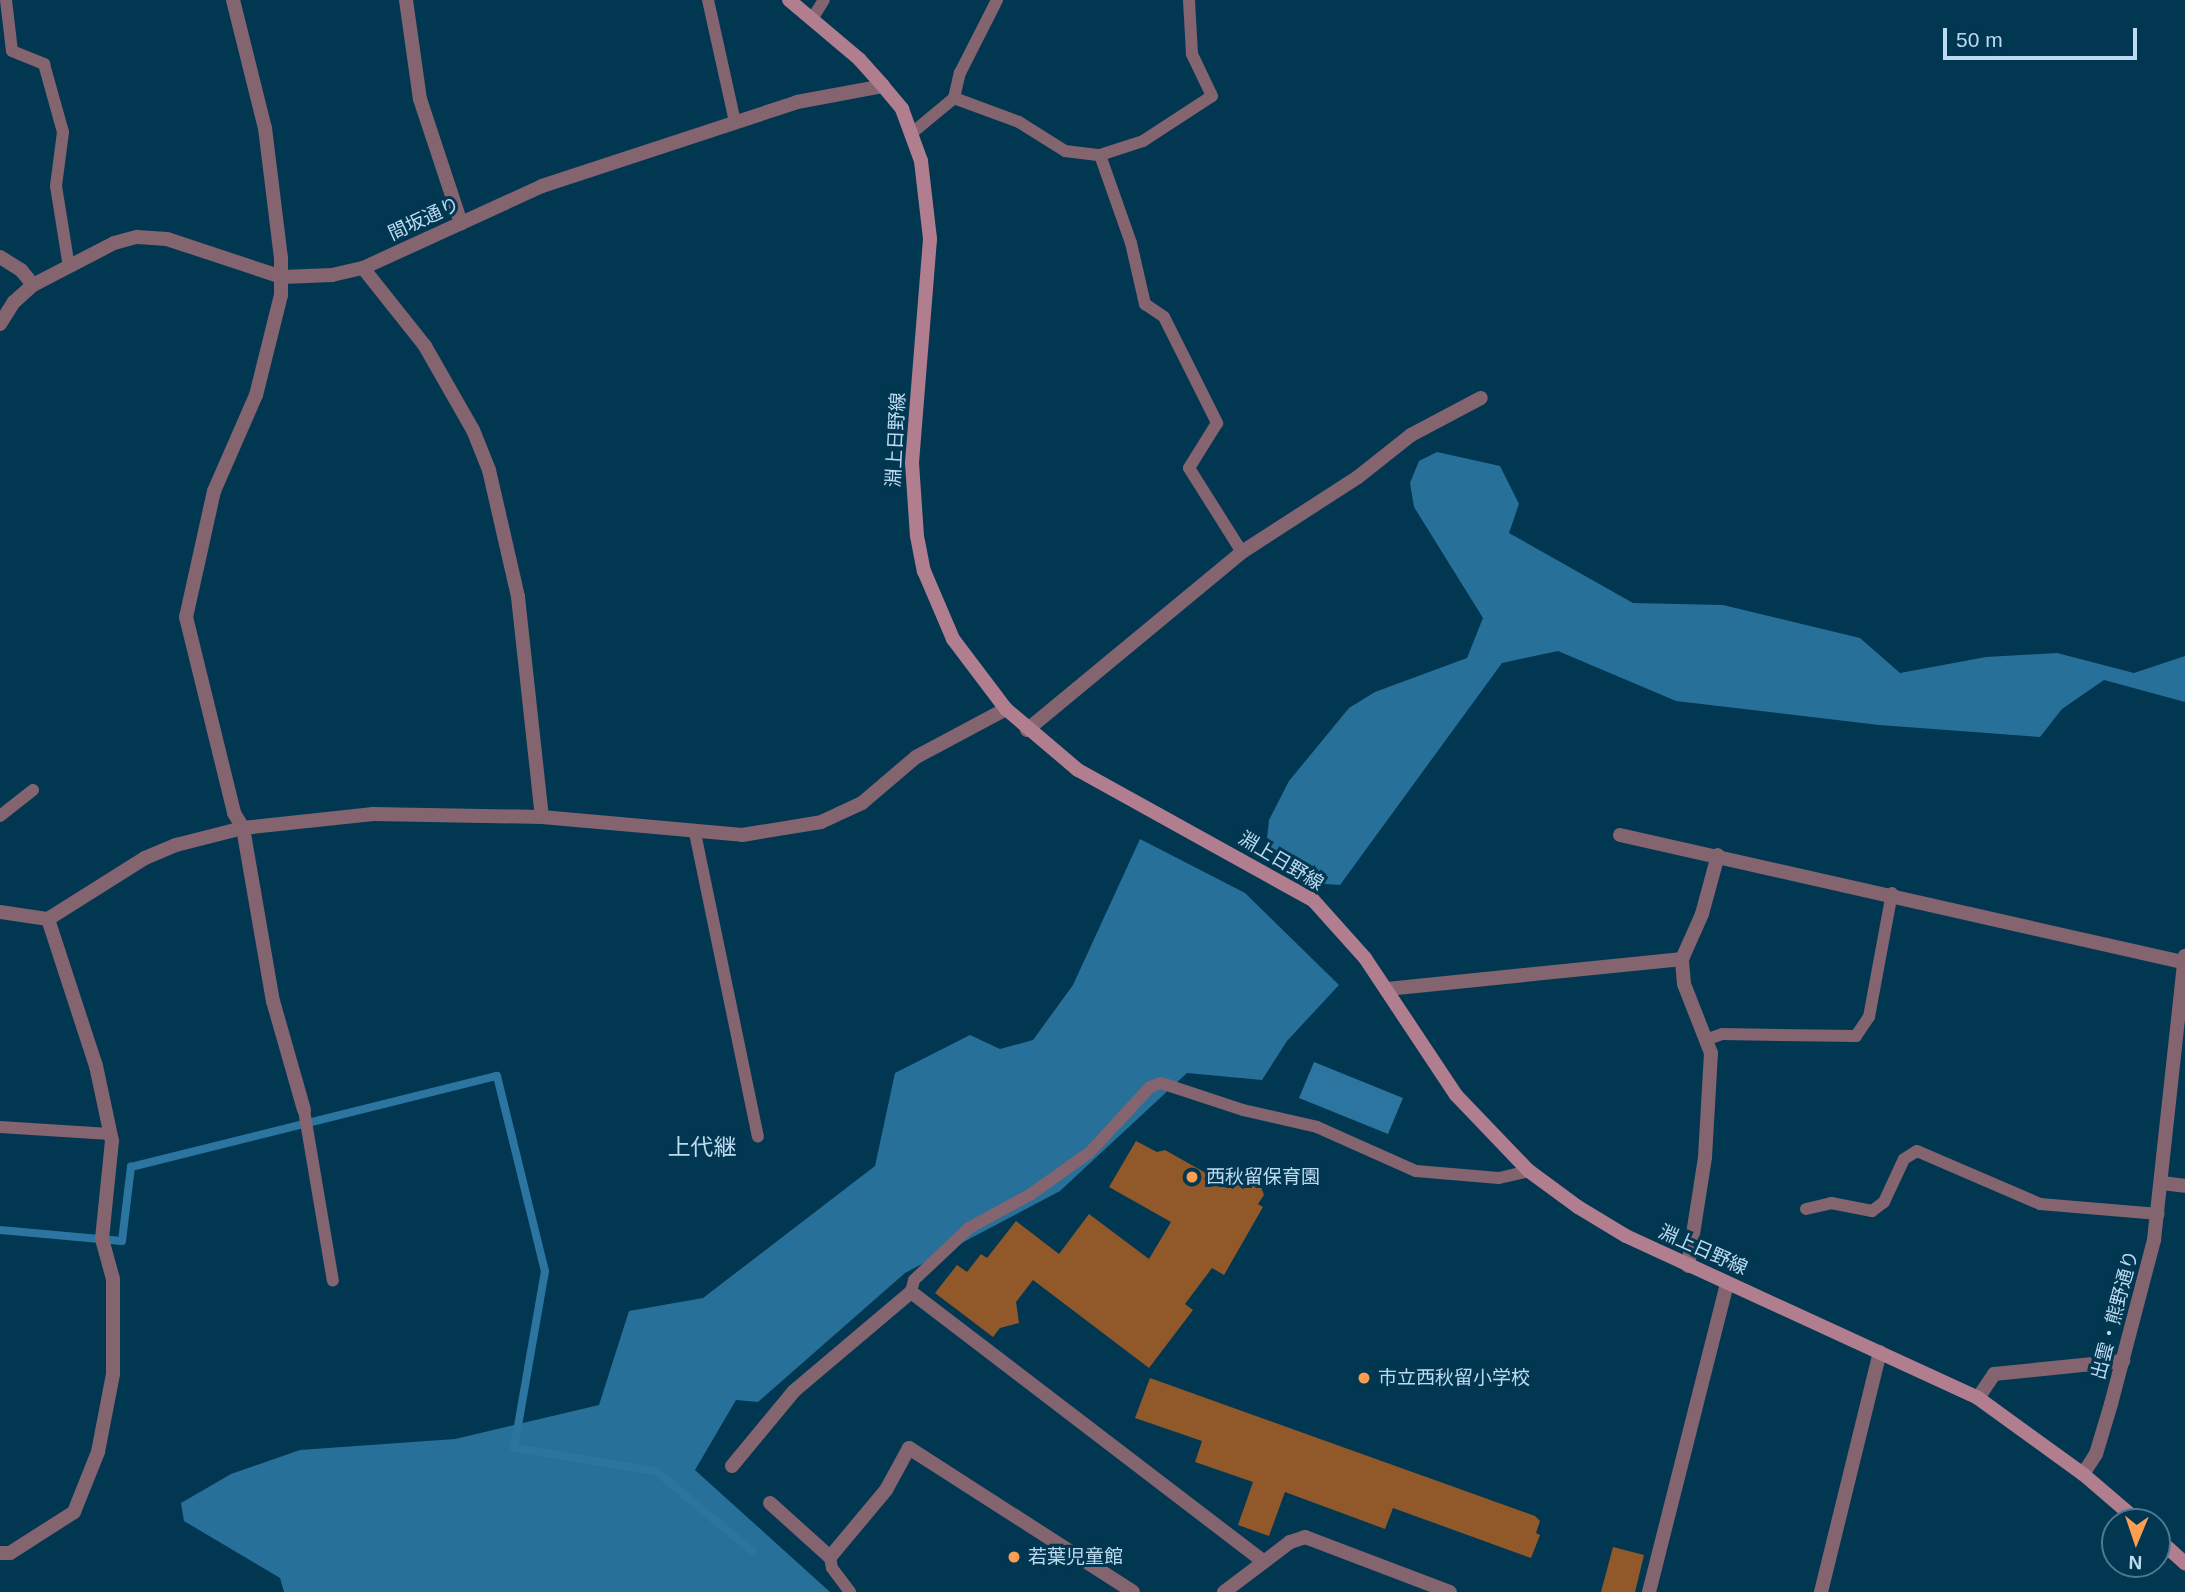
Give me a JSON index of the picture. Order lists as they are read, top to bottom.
{
  "streets": {
    "main road": ["淵上日野線"],
    "street": ["間坂通り", "出雲・熊野通り"]
  },
  "crossings": [
    ["間坂通り", "淵上日野線"],
    ["淵上日野線", "出雲・熊野通り"]
  ],
  "districts": ["上代継"],
  "places": ["西秋留保育園", "市立西秋留小学校", "若葉児童館"],
  "scale_bar": "50 m",
  "north": "bottom"
}
